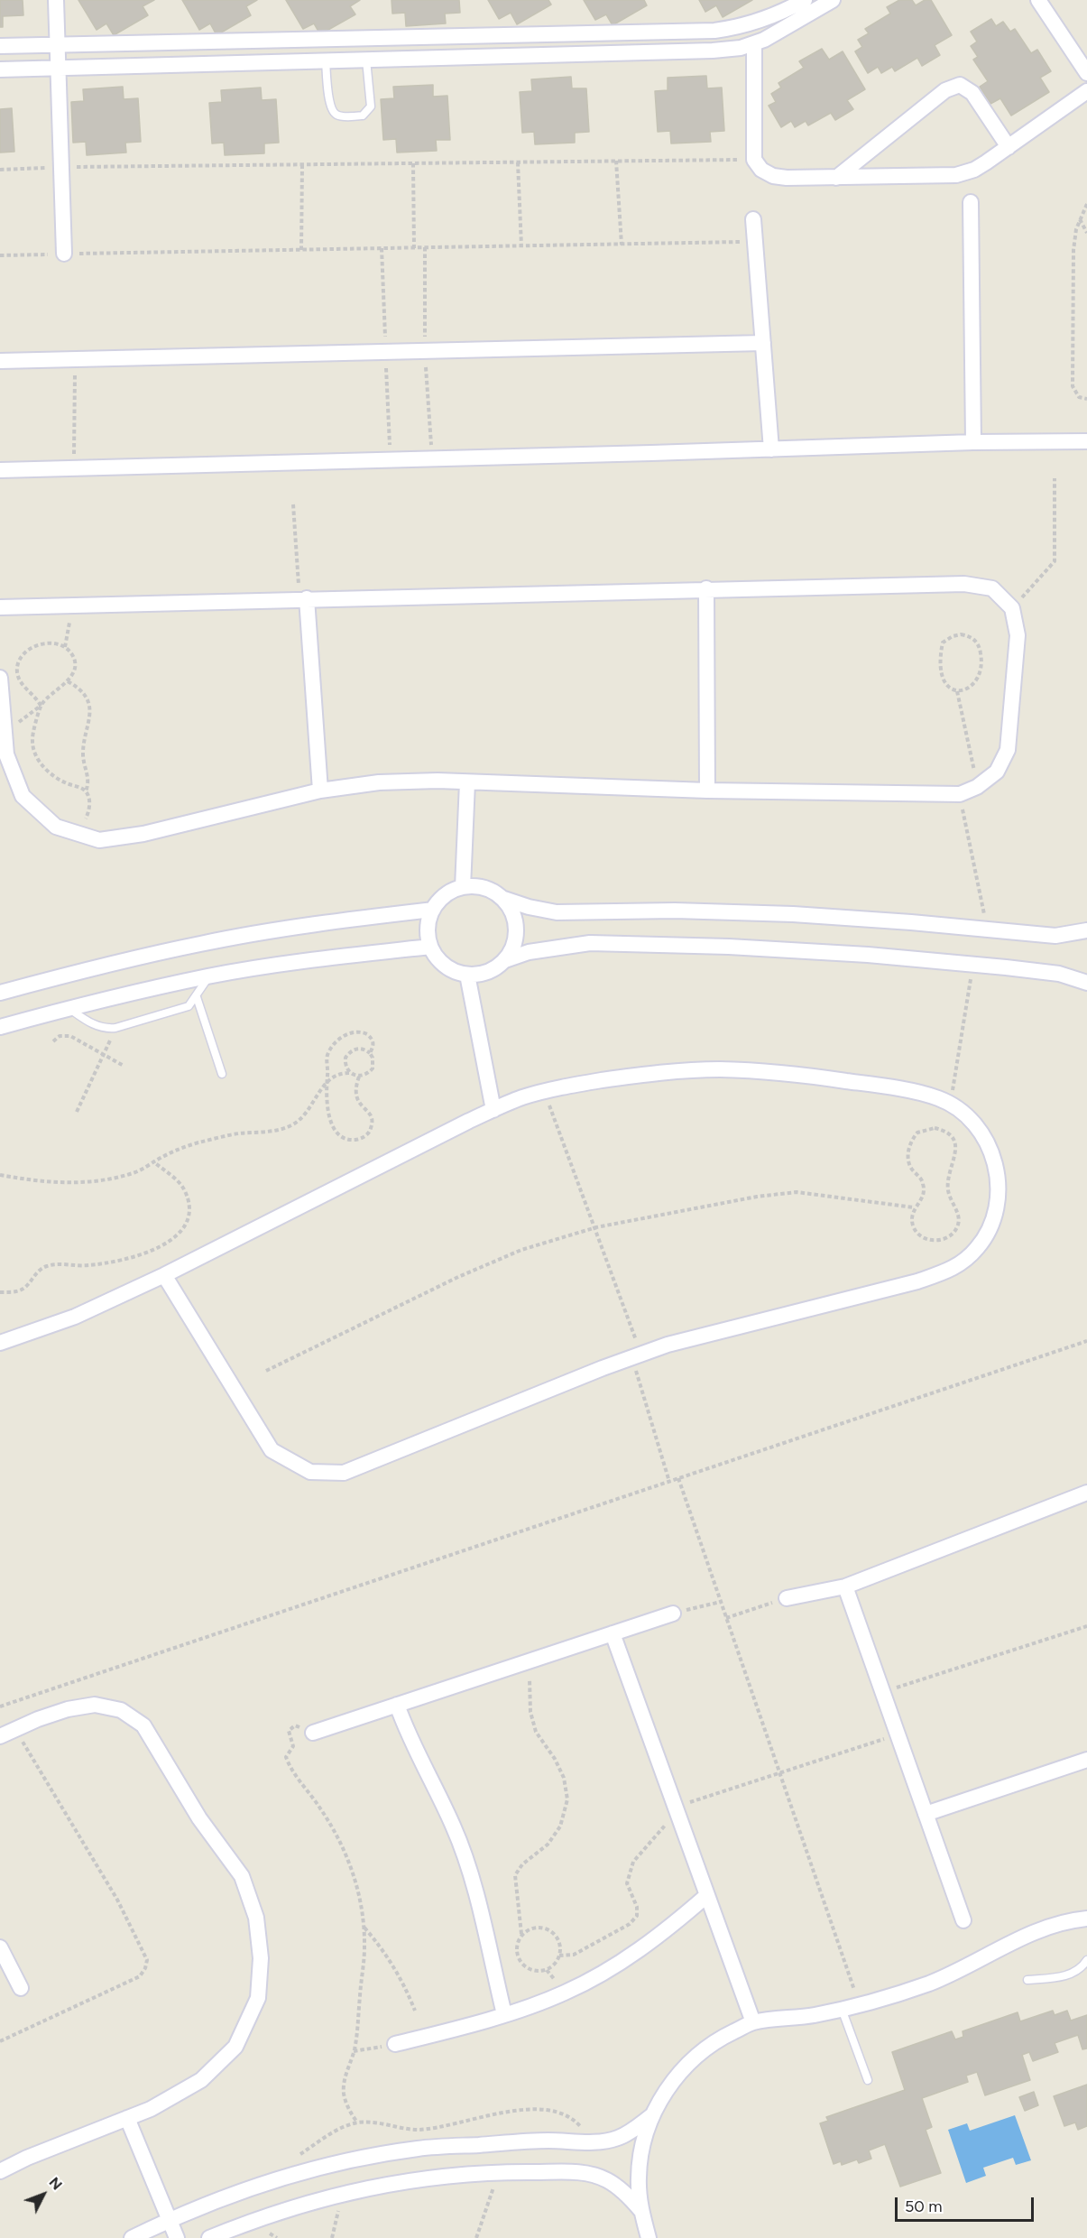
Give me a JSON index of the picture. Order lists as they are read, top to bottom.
{
  "scale_bar": "50 m",
  "north": "top right"
}
